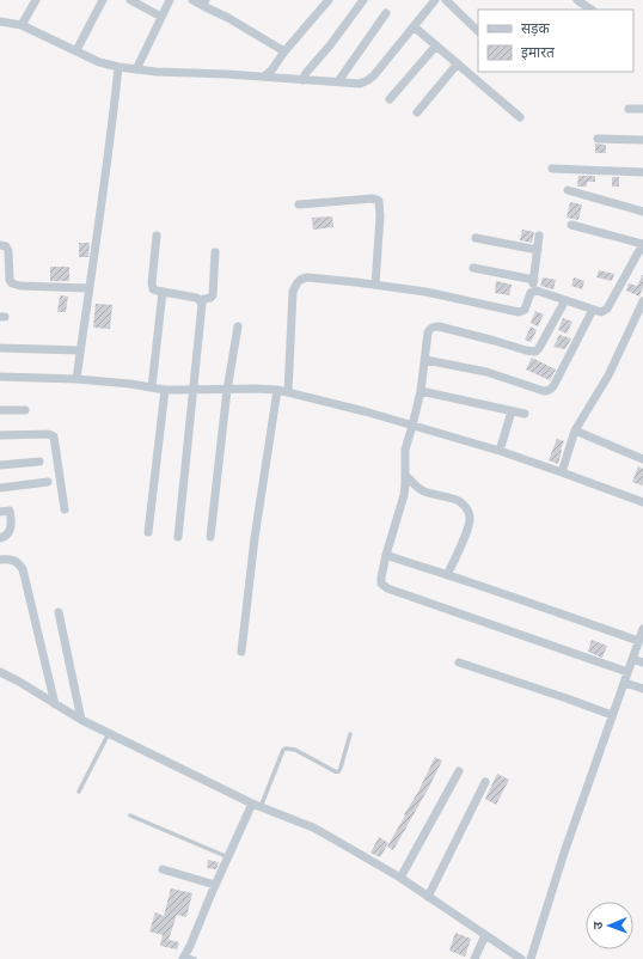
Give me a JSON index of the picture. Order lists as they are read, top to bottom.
{
  "legend": ["सड़क", "इमारत"],
  "north": "left"
}
